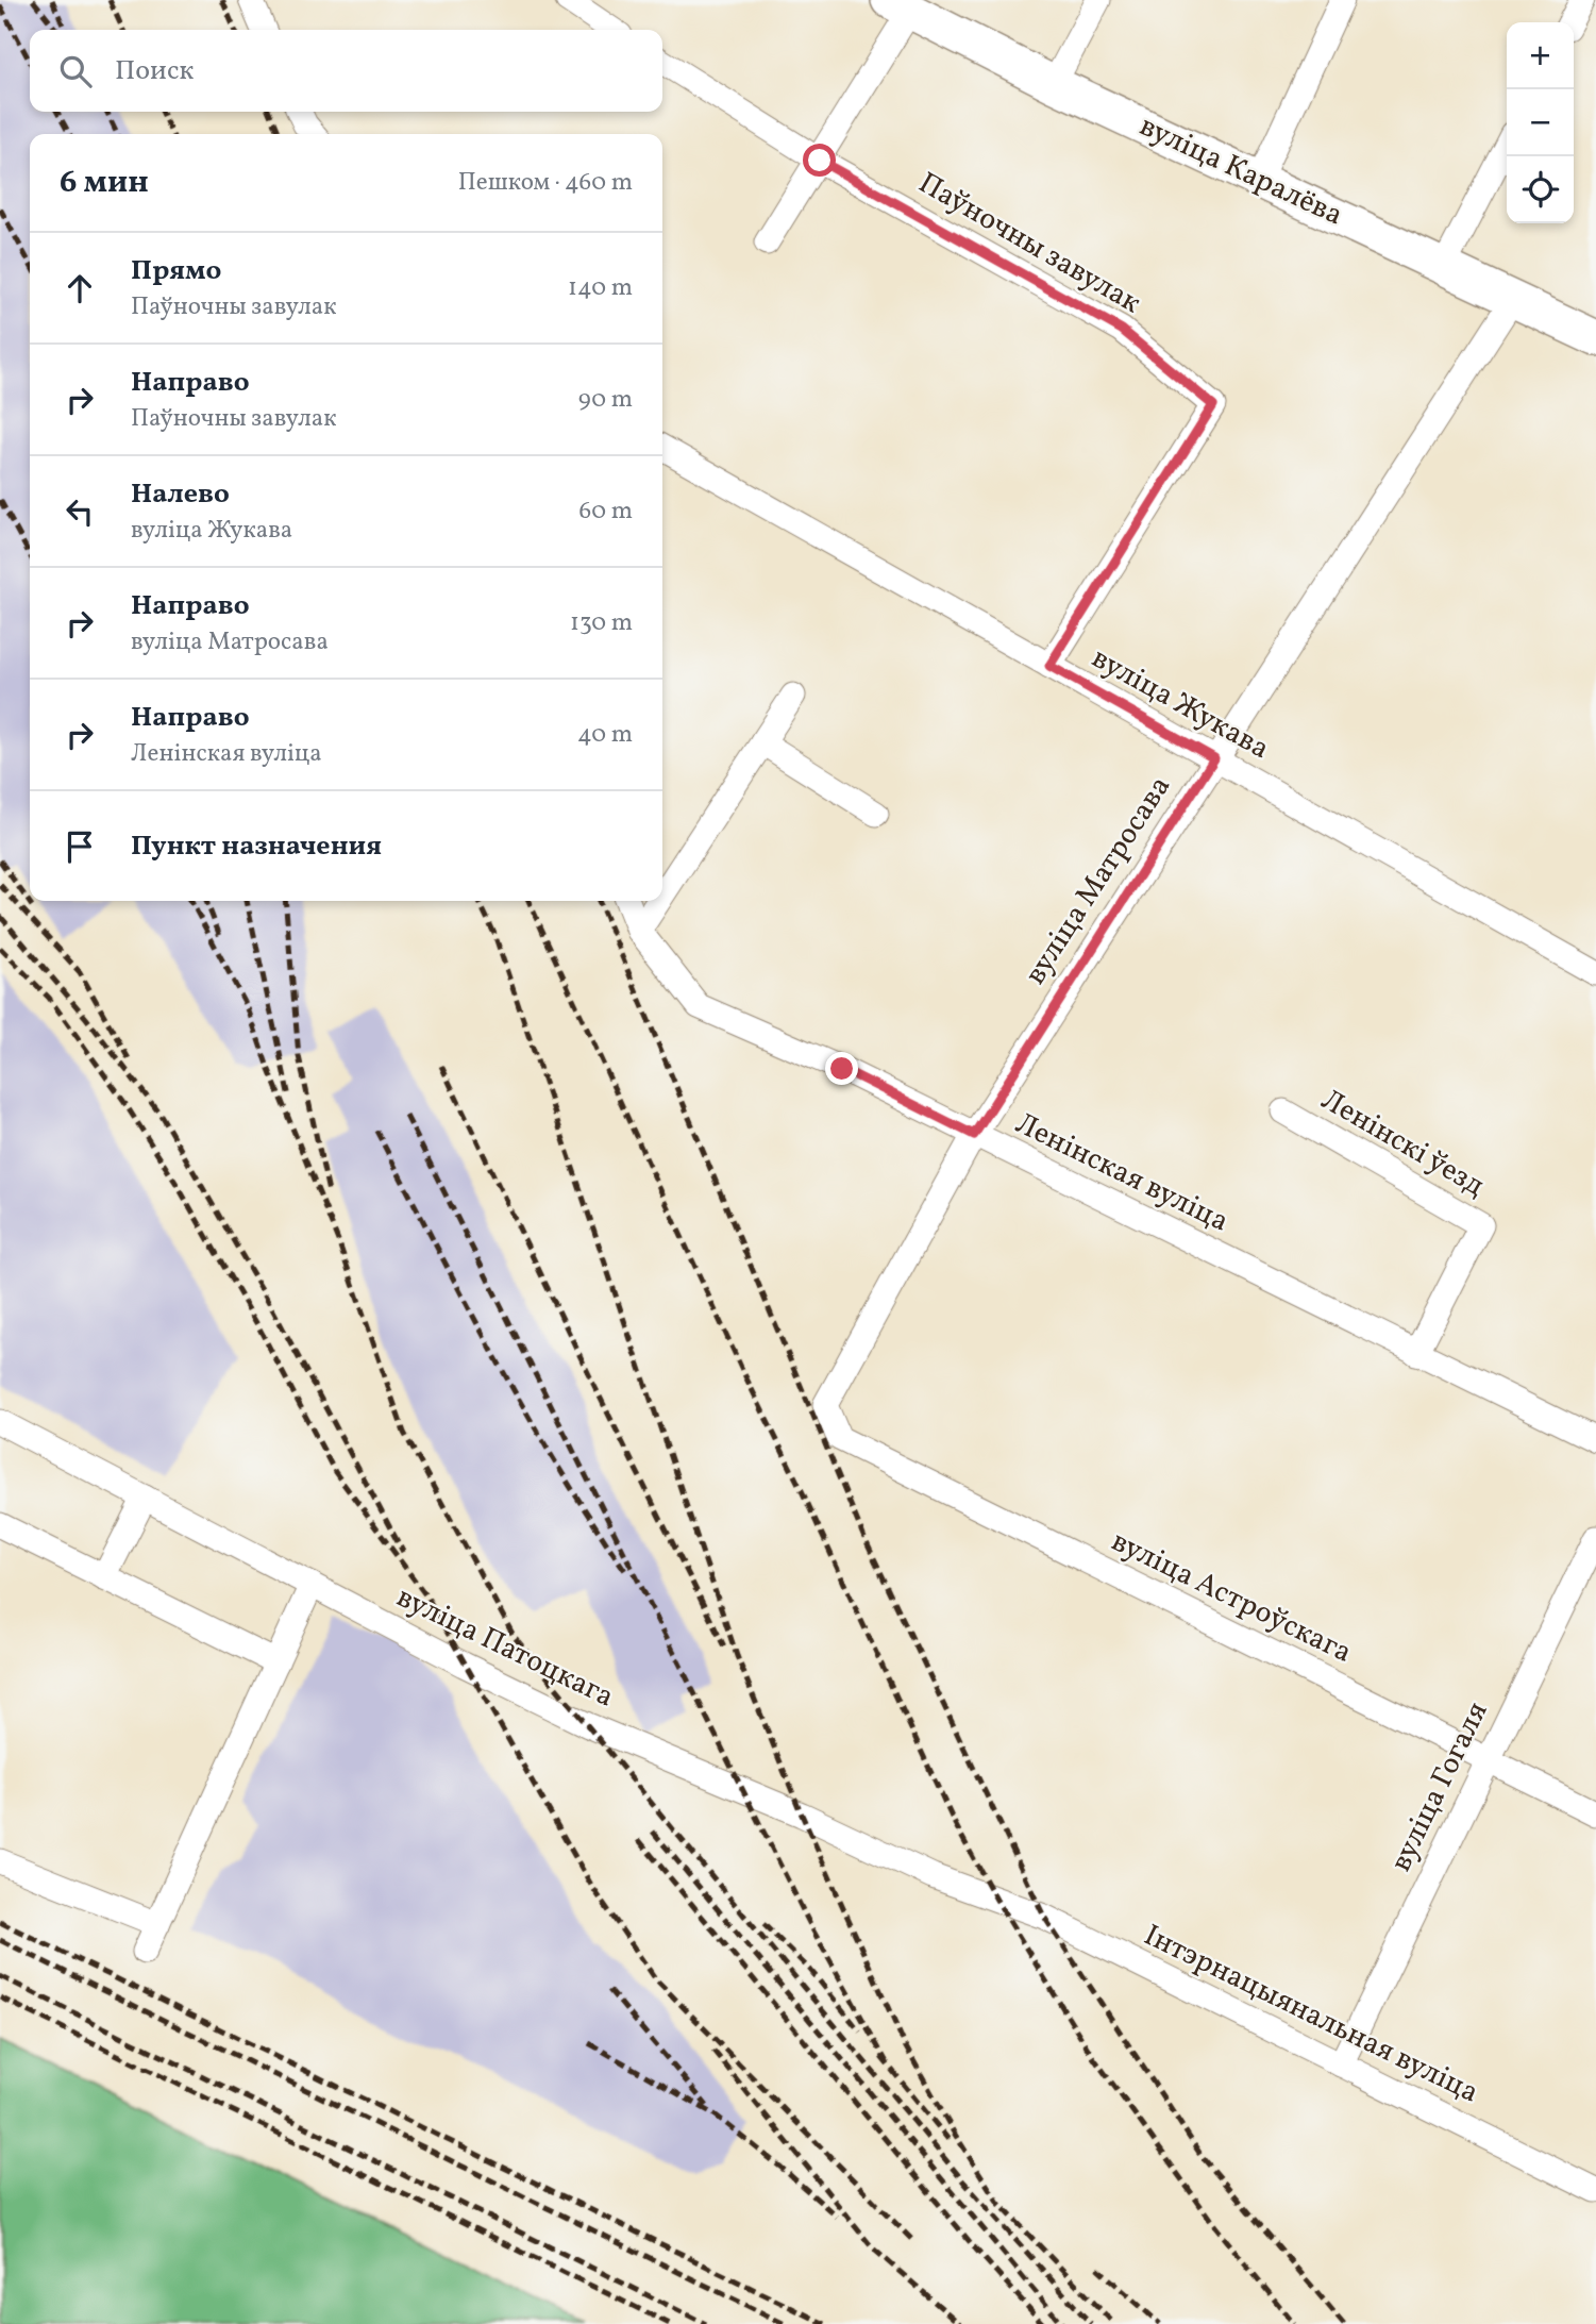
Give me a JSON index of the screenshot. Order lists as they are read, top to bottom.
{
  "streets": {
    "street": [
      "вуліца Каралёва",
      "Паўночны завулак",
      "вуліца Жукава",
      "вуліца Матросава",
      "Ленінскі ўезд",
      "Ленінская вуліца",
      "вуліца Астроўскага",
      "вуліца Патоцкага",
      "вуліца Гогаля",
      "Інтэрнацыянальная вуліца"
    ]
  },
  "crossings": [
    ["вуліца Каралёва", "вуліца Матросава"],
    ["Паўночны завулак", "вуліца Жукава"],
    ["вуліца Жукава", "вуліца Матросава"],
    ["вуліца Матросава", "Ленінская вуліца"],
    ["вуліца Матросава", "вуліца Астроўскага"],
    ["Ленінскі ўезд", "Ленінская вуліца"],
    ["вуліца Астроўскага", "вуліца Гогаля"],
    ["вуліца Патоцкага", "Інтэрнацыянальная вуліца"],
    ["вуліца Гогаля", "Інтэрнацыянальная вуліца"]
  ],
  "page": {
    "map_buttons": ["+", "−"],
    "search": "Поиск",
    "heading": ["6 мин", "Пешком · 460 m"],
    "list": [
      ["Прямо", "Паўночны завулак", "140 m"],
      ["Направо", "Паўночны завулак", "90 m"],
      ["Налево", "вуліца Жукава", "60 m"],
      ["Направо", "вуліца Матросава", "130 m"],
      ["Направо", "Ленінская вуліца", "40 m"],
      "Пункт назначения"
    ]
  }
}
